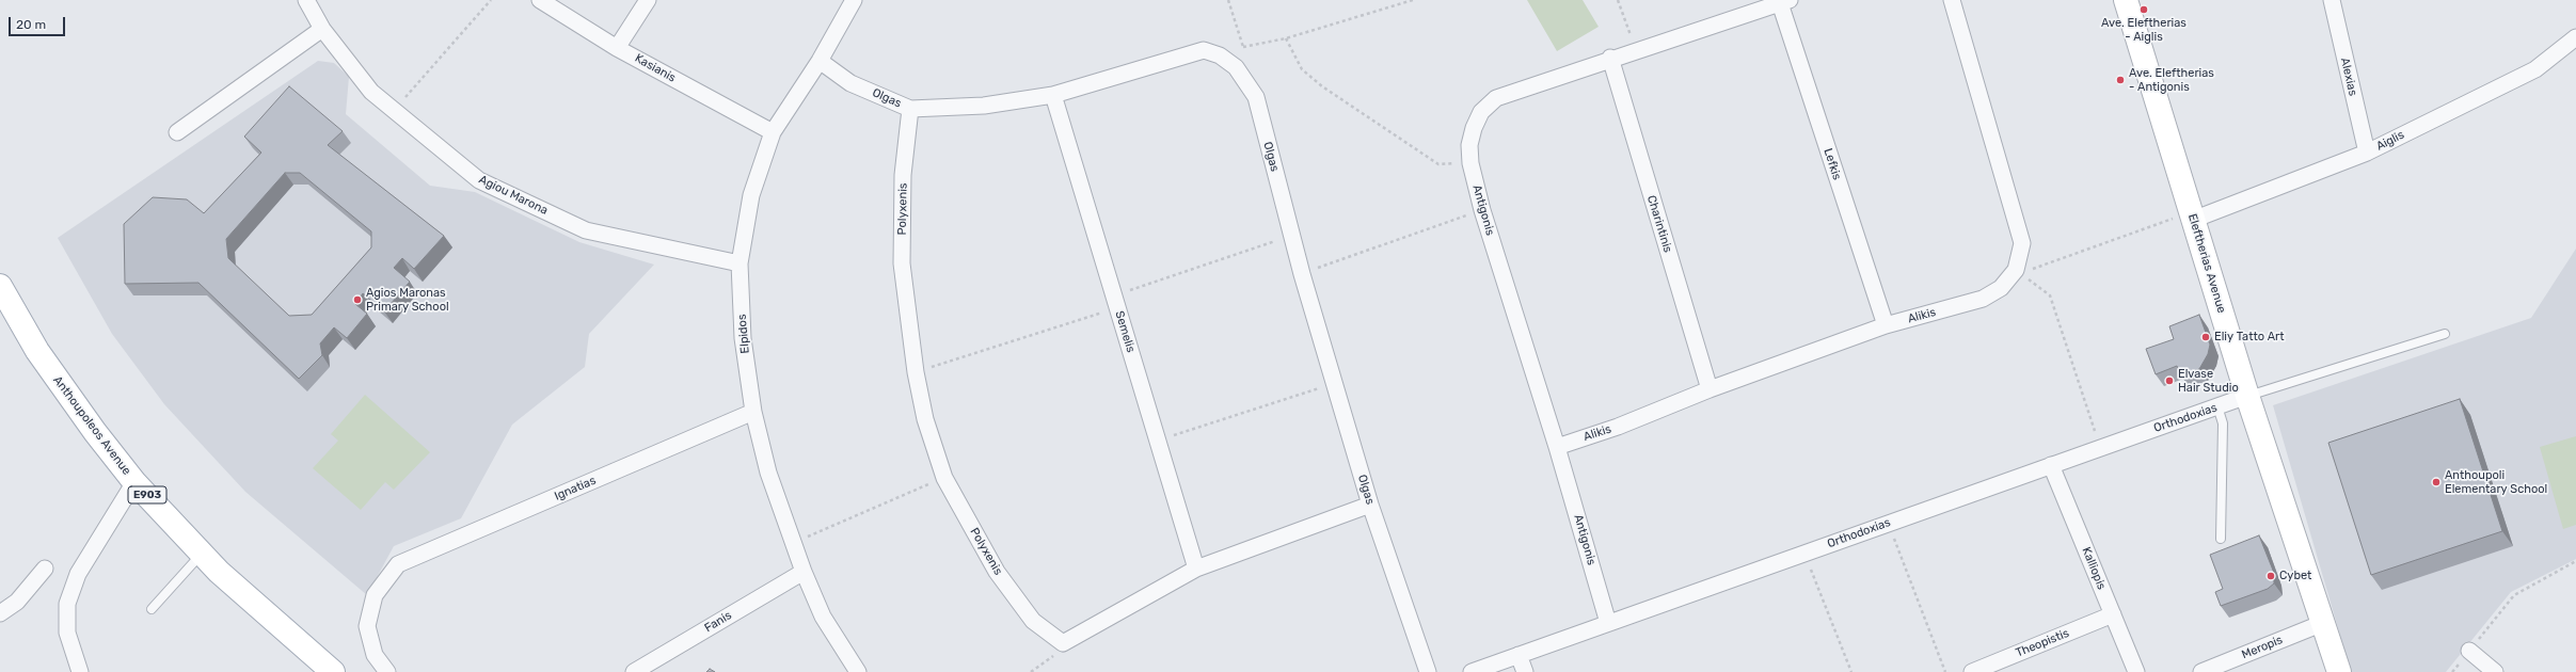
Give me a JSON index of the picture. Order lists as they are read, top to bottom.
{
  "streets": {
    "main road": ["Eleftherias Avenue", "Anthoupoleos Avenue", "E903"],
    "street": [
      "Kasianis",
      "Alexias",
      "Olgas",
      "Aiglis",
      "Lefkis",
      "Agiou Marona",
      "Polyxenis",
      "Antigonis",
      "Charintinis",
      "Alikis",
      "Semelis",
      "Elpidos",
      "Orthodoxias",
      "Ignatias",
      "Kalliopis",
      "Fanis",
      "Theopistis",
      "Meropis"
    ]
  },
  "crossings": [
    ["Kasianis", "Elpidos"],
    ["Alexias", "Aiglis"],
    ["Olgas", "Polyxenis"],
    ["Olgas", "Semelis"],
    ["Olgas", "Elpidos"],
    ["Aiglis", "Eleftherias Avenue"],
    ["Lefkis", "Antigonis"],
    ["Lefkis", "Alikis"],
    ["Agiou Marona", "Elpidos"],
    ["Antigonis", "Charintinis"],
    ["Antigonis", "Alikis"],
    ["Antigonis", "Orthodoxias"],
    ["Charintinis", "Alikis"],
    ["Eleftherias Avenue", "Orthodoxias"],
    ["Eleftherias Avenue", "Meropis"],
    ["Elpidos", "Ignatias"],
    ["Elpidos", "Fanis"],
    ["Orthodoxias", "Kalliopis"],
    ["Kalliopis", "Theopistis"]
  ],
  "places": [
    "Ave. Eleftherias - Aiglis",
    "Ave. Eleftherias - Antigonis",
    "Agios Maronas Primary School",
    "Eliy Tatto Art",
    "Elvase Hair Studio",
    "Anthoupoli Elementary School",
    "Cybet"
  ],
  "scale_bar": "20 m"
}
